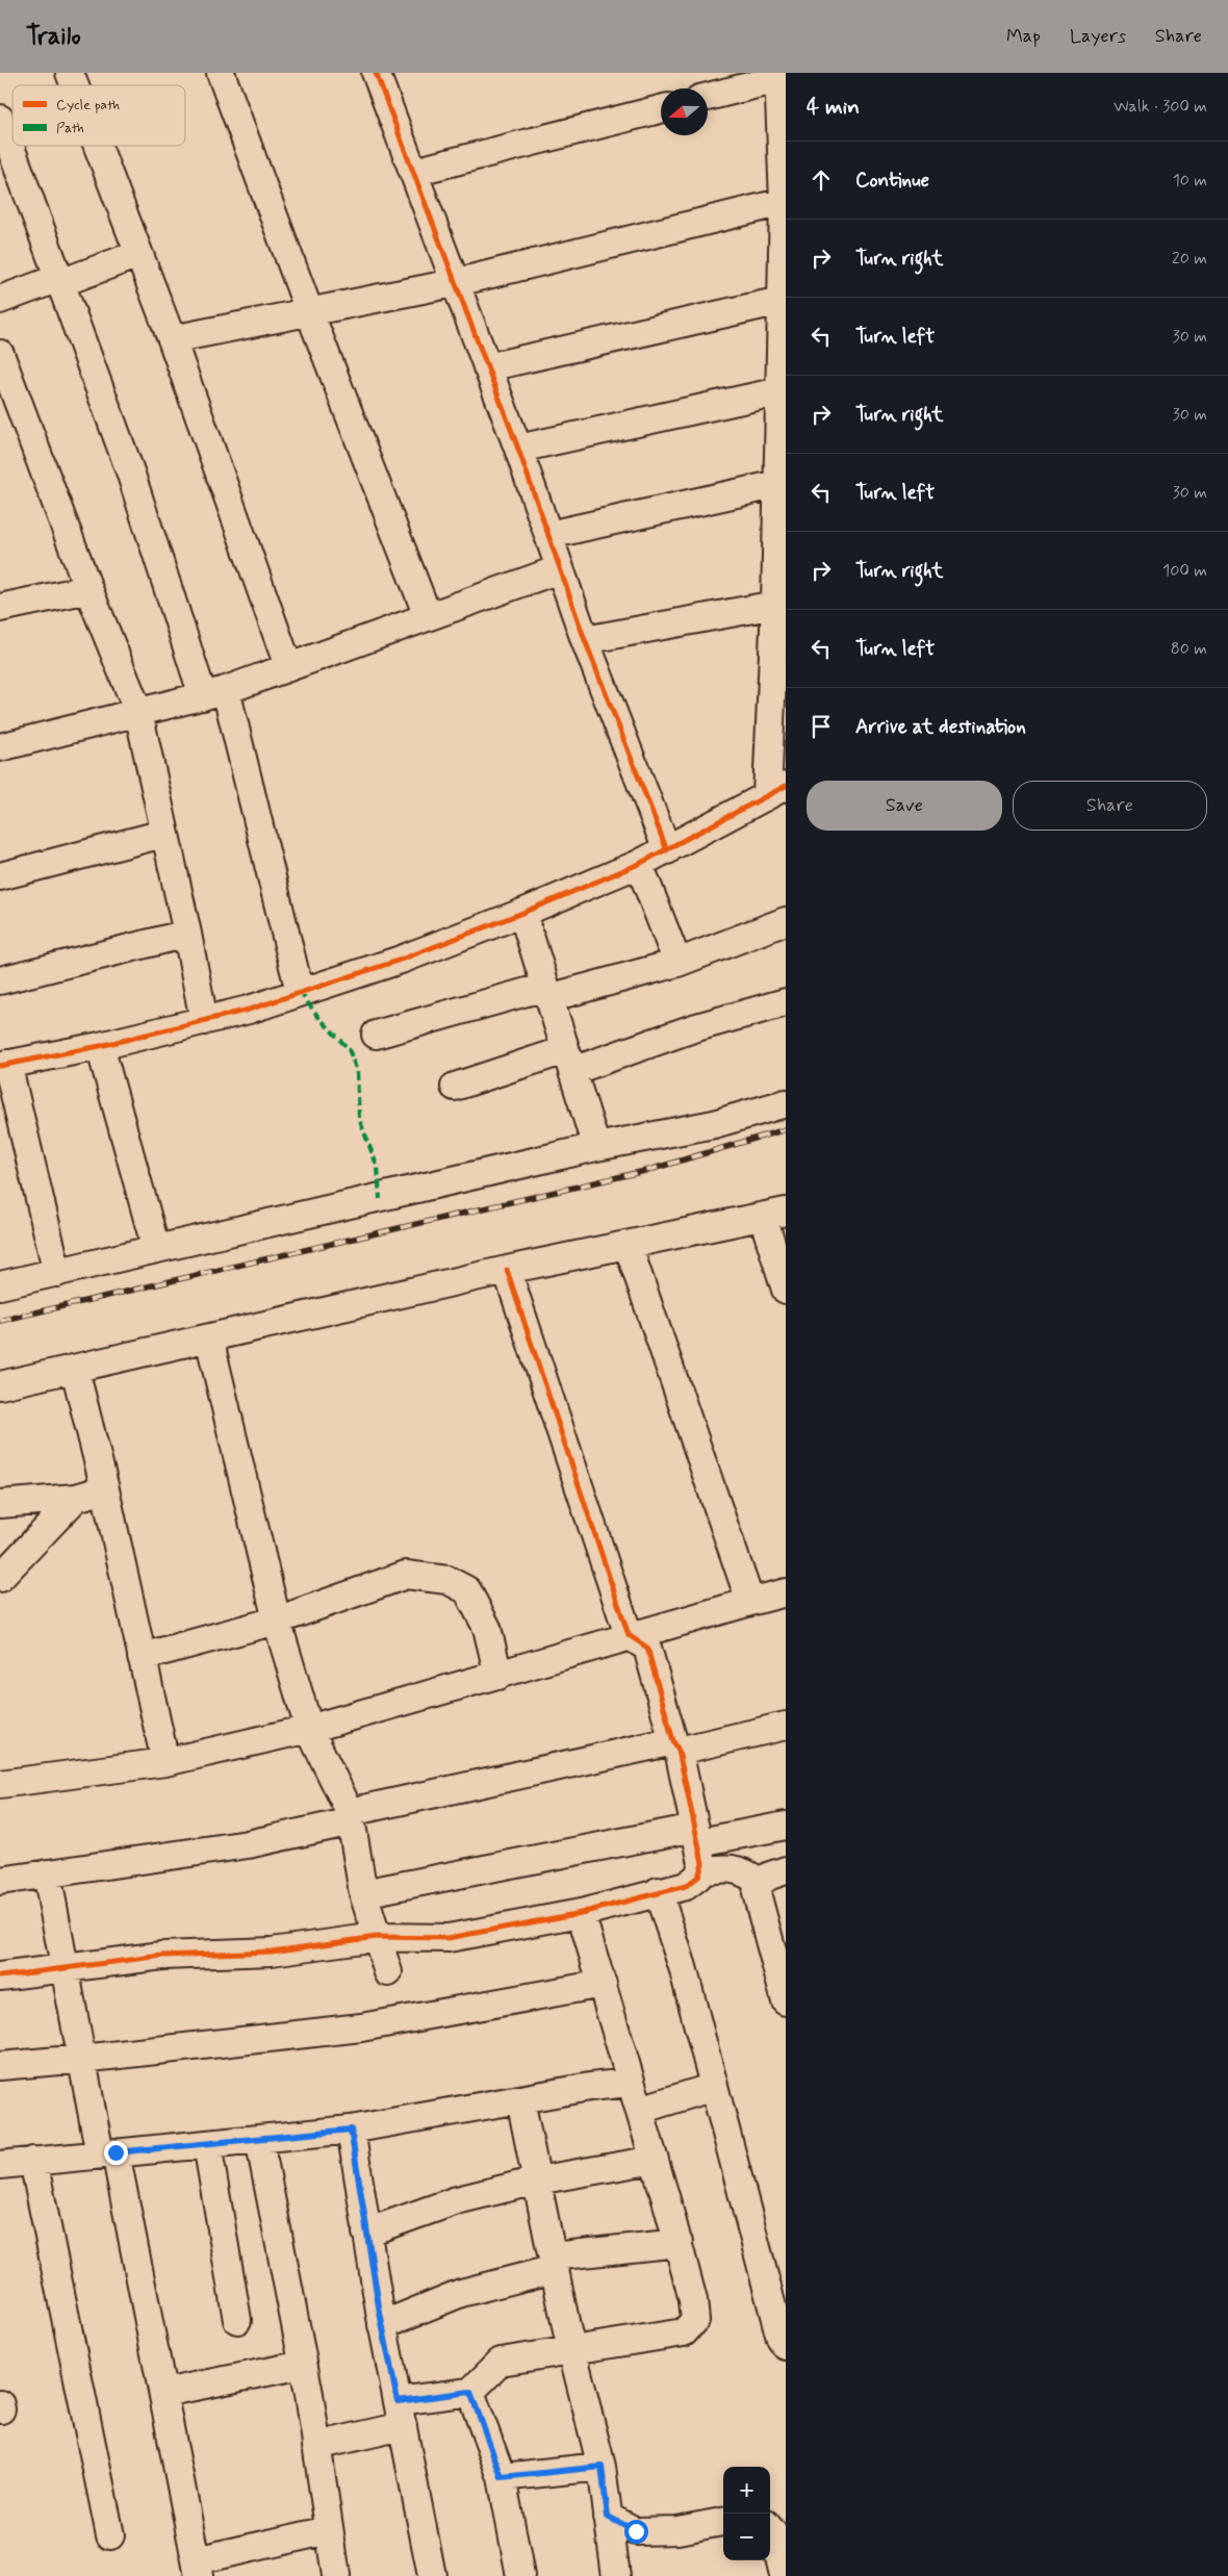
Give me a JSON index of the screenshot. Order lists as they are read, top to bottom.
{
  "legend": ["Cycle path", "Path"],
  "north": "left",
  "page": {
    "header": "Trailo",
    "nav": ["Map", "Layers", "Share"],
    "heading": ["4 min", "Walk · 300 m"],
    "list": [
      ["Continue", "10 m"],
      ["Turn right", "20 m"],
      ["Turn left", "30 m"],
      ["Turn right", "30 m"],
      ["Turn left", "30 m"],
      ["Turn right", "100 m"],
      ["Turn left", "80 m"],
      "Arrive at destination"
    ],
    "buttons": ["Save", "Share"],
    "map_buttons": ["+", "−"]
  }
}
